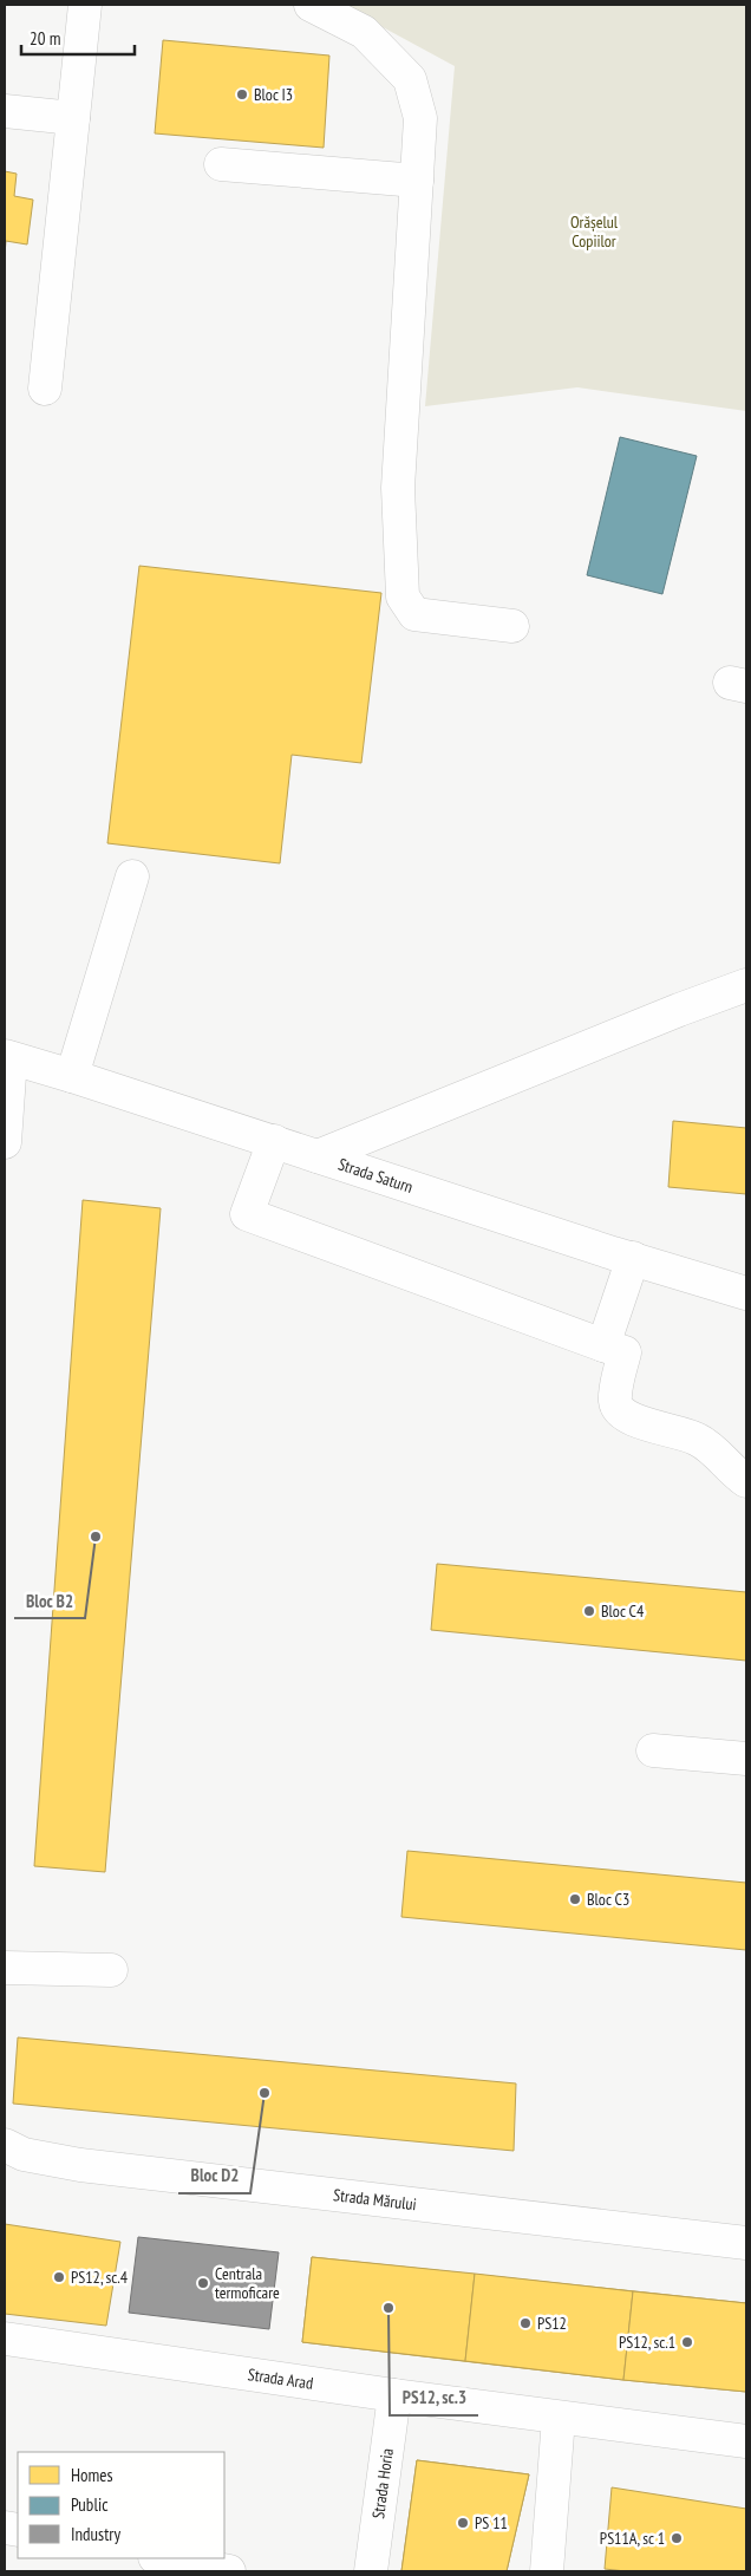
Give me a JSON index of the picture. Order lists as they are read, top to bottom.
{
  "streets": {
    "street": [
      "Strada Saturn",
      "Strada Mărului",
      "Strada Arad",
      "Strada Horia"
    ]
  },
  "crossings": [
    ["Strada Arad", "Strada Horia"]
  ],
  "parks": ["Orășelul Copiilor"],
  "places": [
    "Bloc I3",
    "Bloc B2",
    "Bloc C4",
    "Bloc C3",
    "Bloc D2",
    "PS12, sc.4",
    "Centrala termoficare",
    "PS12, sc.3",
    "PS12",
    "PS12, sc.1",
    "PS 11",
    "PS11A, sc 1"
  ],
  "legend": ["Homes", "Public", "Industry"],
  "scale_bar": "20 m"
}
